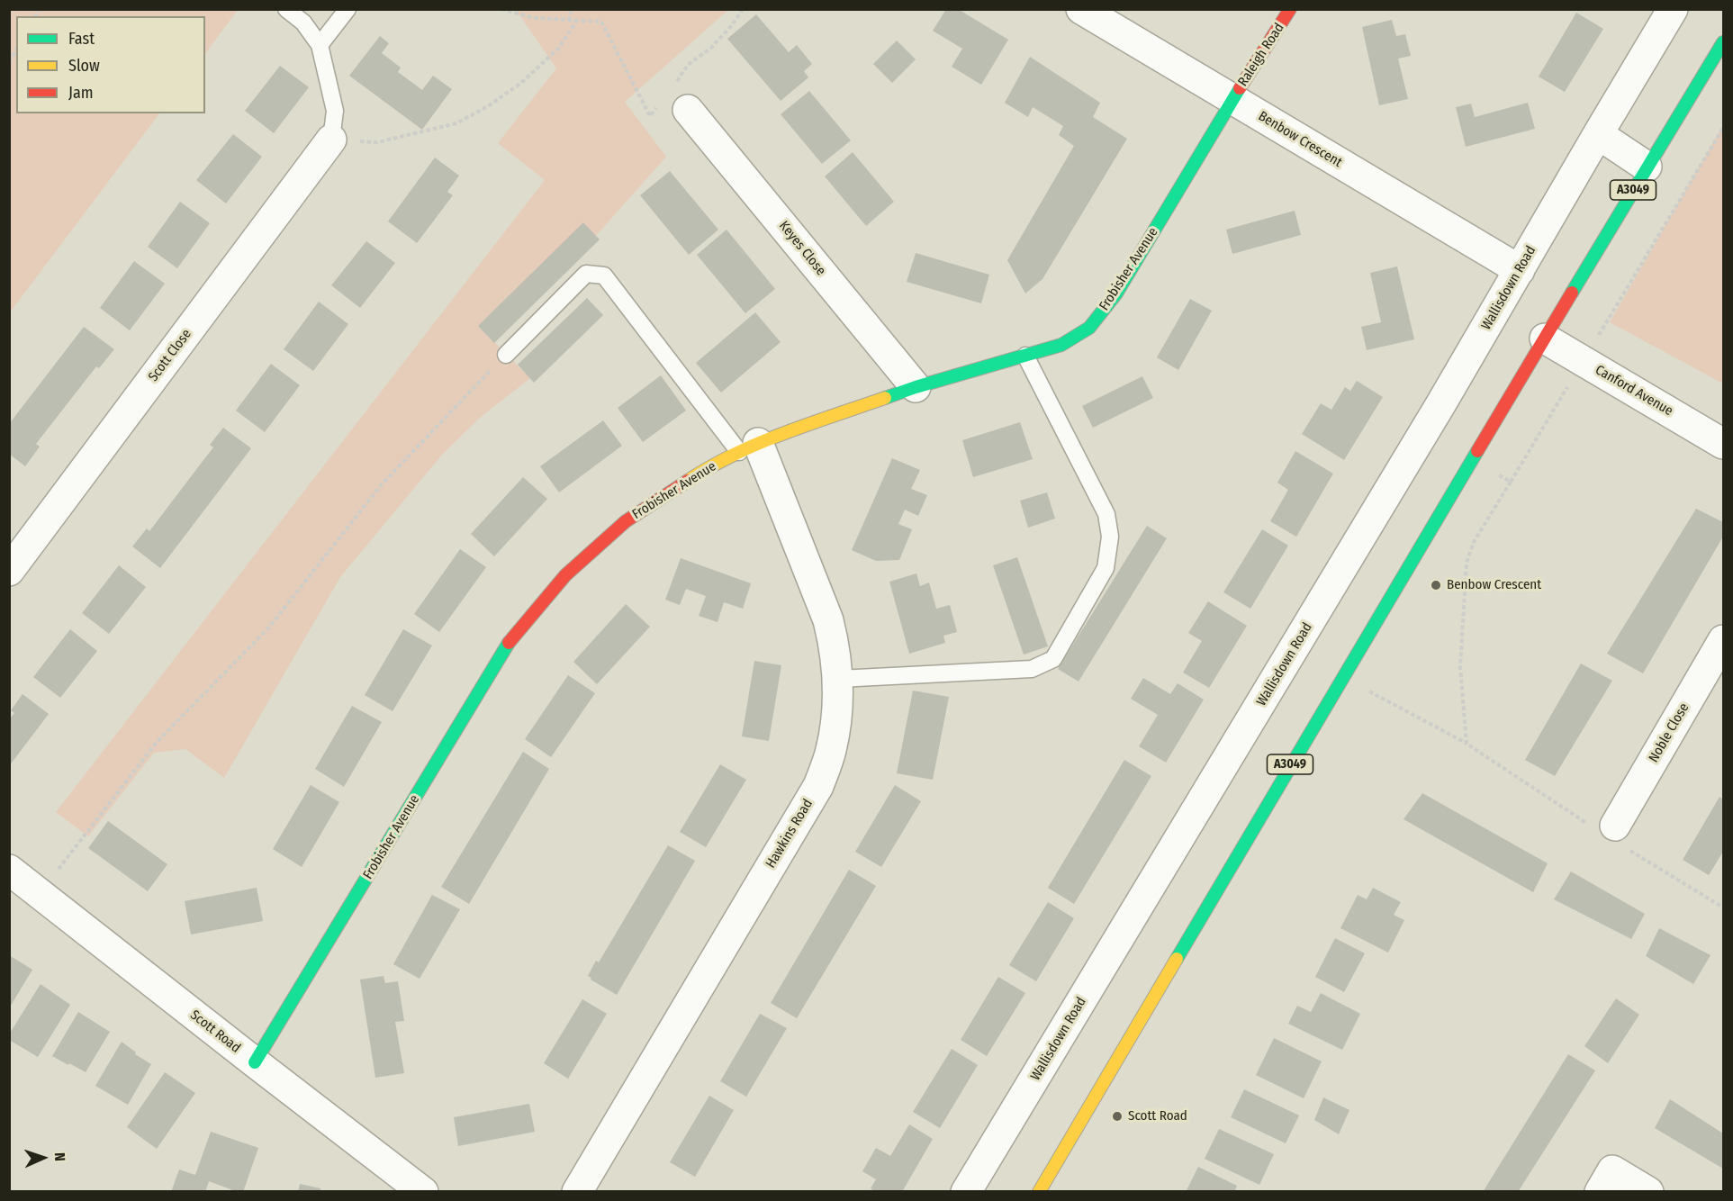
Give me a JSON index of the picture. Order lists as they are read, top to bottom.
{
  "streets": {
    "street": [
      "Raleigh Road",
      "Benbow Crescent",
      "A3049",
      "Keyes Close",
      "Frobisher Avenue",
      "Wallisdown Road",
      "Scott Close",
      "Canford Avenue",
      "Noble Close",
      "Hawkins Road",
      "Scott Road"
    ]
  },
  "crossings": [
    ["Raleigh Road", "Benbow Crescent"],
    ["Raleigh Road", "Frobisher Avenue"],
    ["Benbow Crescent", "Frobisher Avenue"],
    ["Benbow Crescent", "Wallisdown Road"],
    ["A3049", "Canford Avenue"],
    ["Keyes Close", "Frobisher Avenue"],
    ["Frobisher Avenue", "Hawkins Road"],
    ["Frobisher Avenue", "Scott Road"]
  ],
  "places": ["Benbow Crescent", "Scott Road"],
  "legend": ["Fast", "Slow", "Jam"],
  "north": "right"
}
